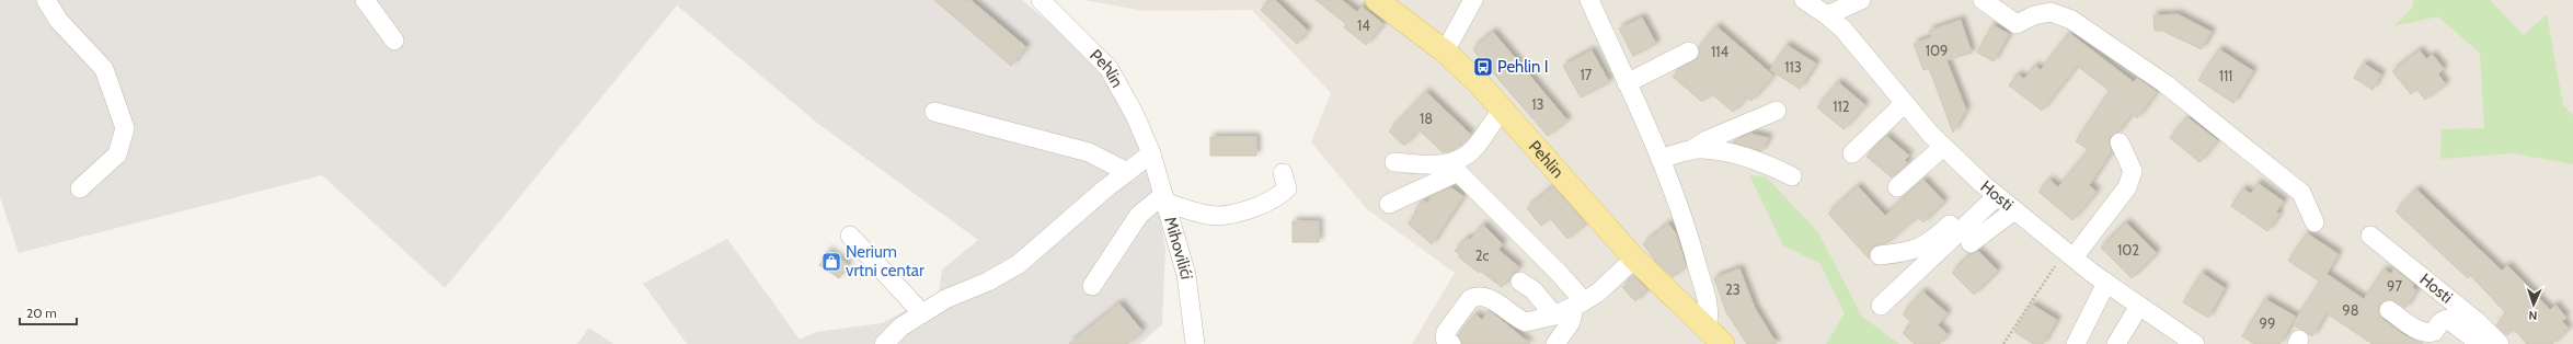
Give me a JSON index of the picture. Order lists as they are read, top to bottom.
{
  "streets": {
    "main road": ["Pehlin"],
    "street": ["Hosti", "Mihovilići"]
  },
  "crossings": [
    ["Pehlin", "Mihovilići"]
  ],
  "places": {
    "bus stop": ["Pehlin I"],
    "shop": ["Nerium vrtni centar"]
  },
  "house_numbers": [
    "14",
    "109",
    "114",
    "113",
    "17",
    "111",
    "13",
    "112",
    "18",
    "102",
    "2c",
    "97",
    "23",
    "98",
    "99"
  ],
  "scale_bar": "20 m",
  "north": "bottom"
}
